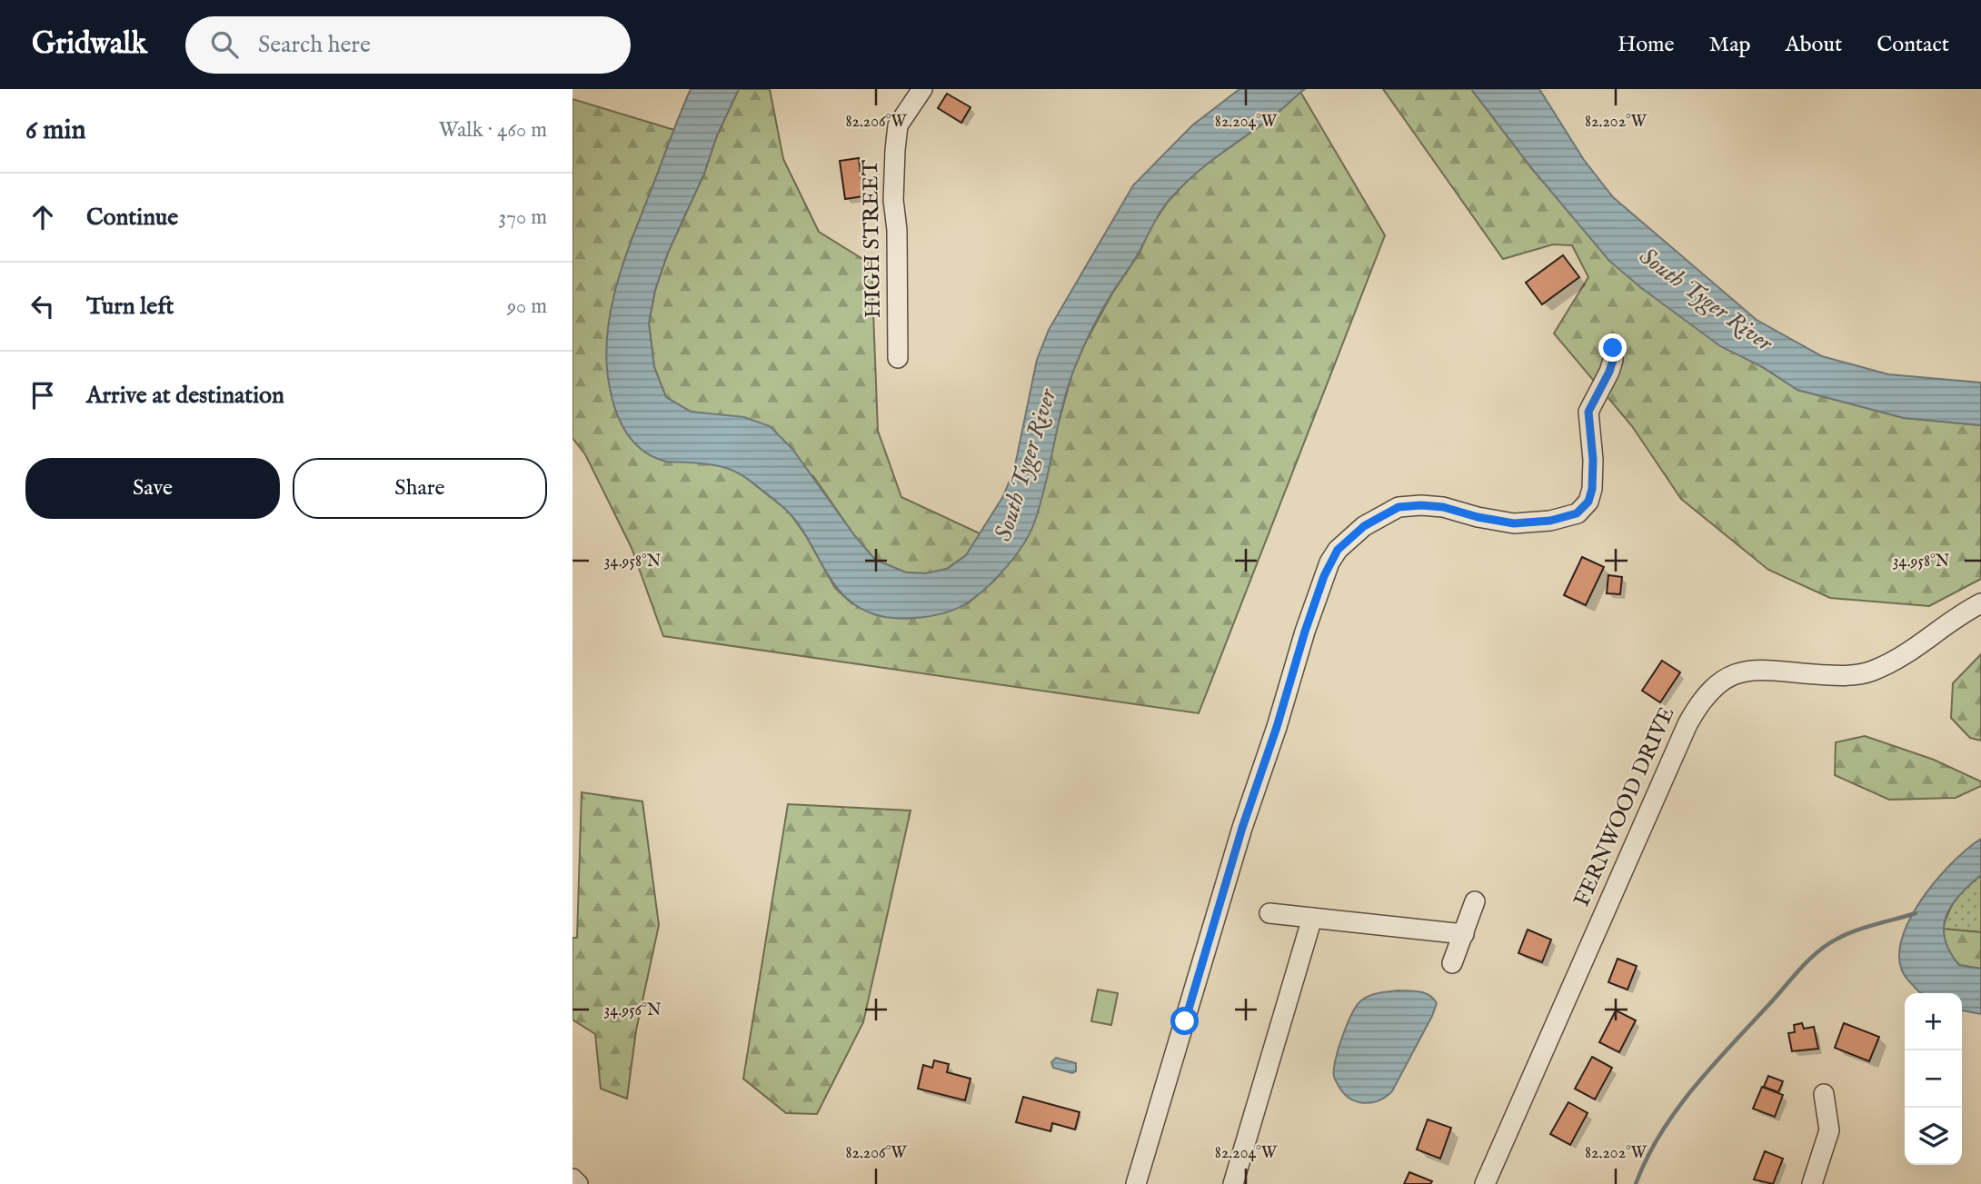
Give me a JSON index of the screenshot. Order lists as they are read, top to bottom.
{
  "streets": {
    "street": ["HIGH STREET", "FERNWOOD DRIVE"]
  },
  "water": ["South Tyger River"],
  "page": {
    "header": "Gridwalk",
    "search": "Search here",
    "nav": [
      "Home",
      "Map",
      "About",
      "Contact"
    ],
    "heading": ["6 min", "Walk · 460 m"],
    "list": [
      ["Continue", "370 m"],
      ["Turn left", "90 m"],
      "Arrive at destination"
    ],
    "buttons": ["Save", "Share"],
    "map_buttons": ["+", "−"]
  },
  "coordinates": [
    "82.206°W",
    "82.204°W",
    "82.202°W",
    "34.958°N",
    "34.956°N"
  ]
}
